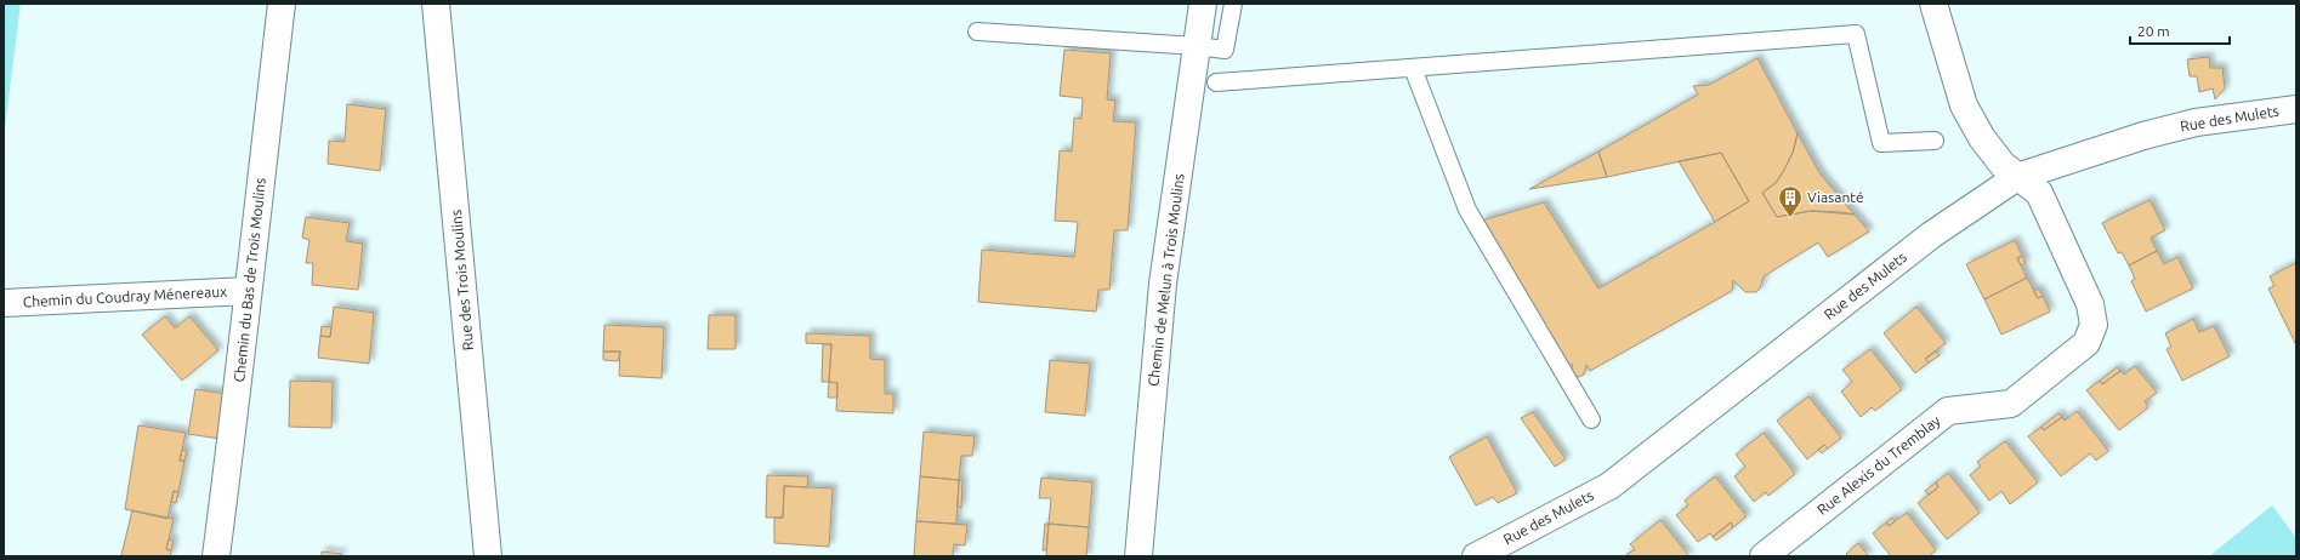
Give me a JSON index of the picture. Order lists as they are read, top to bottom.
{
  "streets": {
    "street": [
      "Rue des Mulets",
      "Chemin du Bas de Trois Moulins",
      "Rue des Trois Moulins",
      "Chemin de Melun à Trois Moulins",
      "Chemin du Coudray Ménereaux",
      "Rue Alexis du Tremblay"
    ]
  },
  "crossings": [
    ["Rue des Mulets", "Rue Alexis du Tremblay"],
    ["Chemin du Bas de Trois Moulins", "Chemin du Coudray Ménereaux"]
  ],
  "places": {
    "building": ["Viasanté"]
  },
  "scale_bar": "20 m"
}
